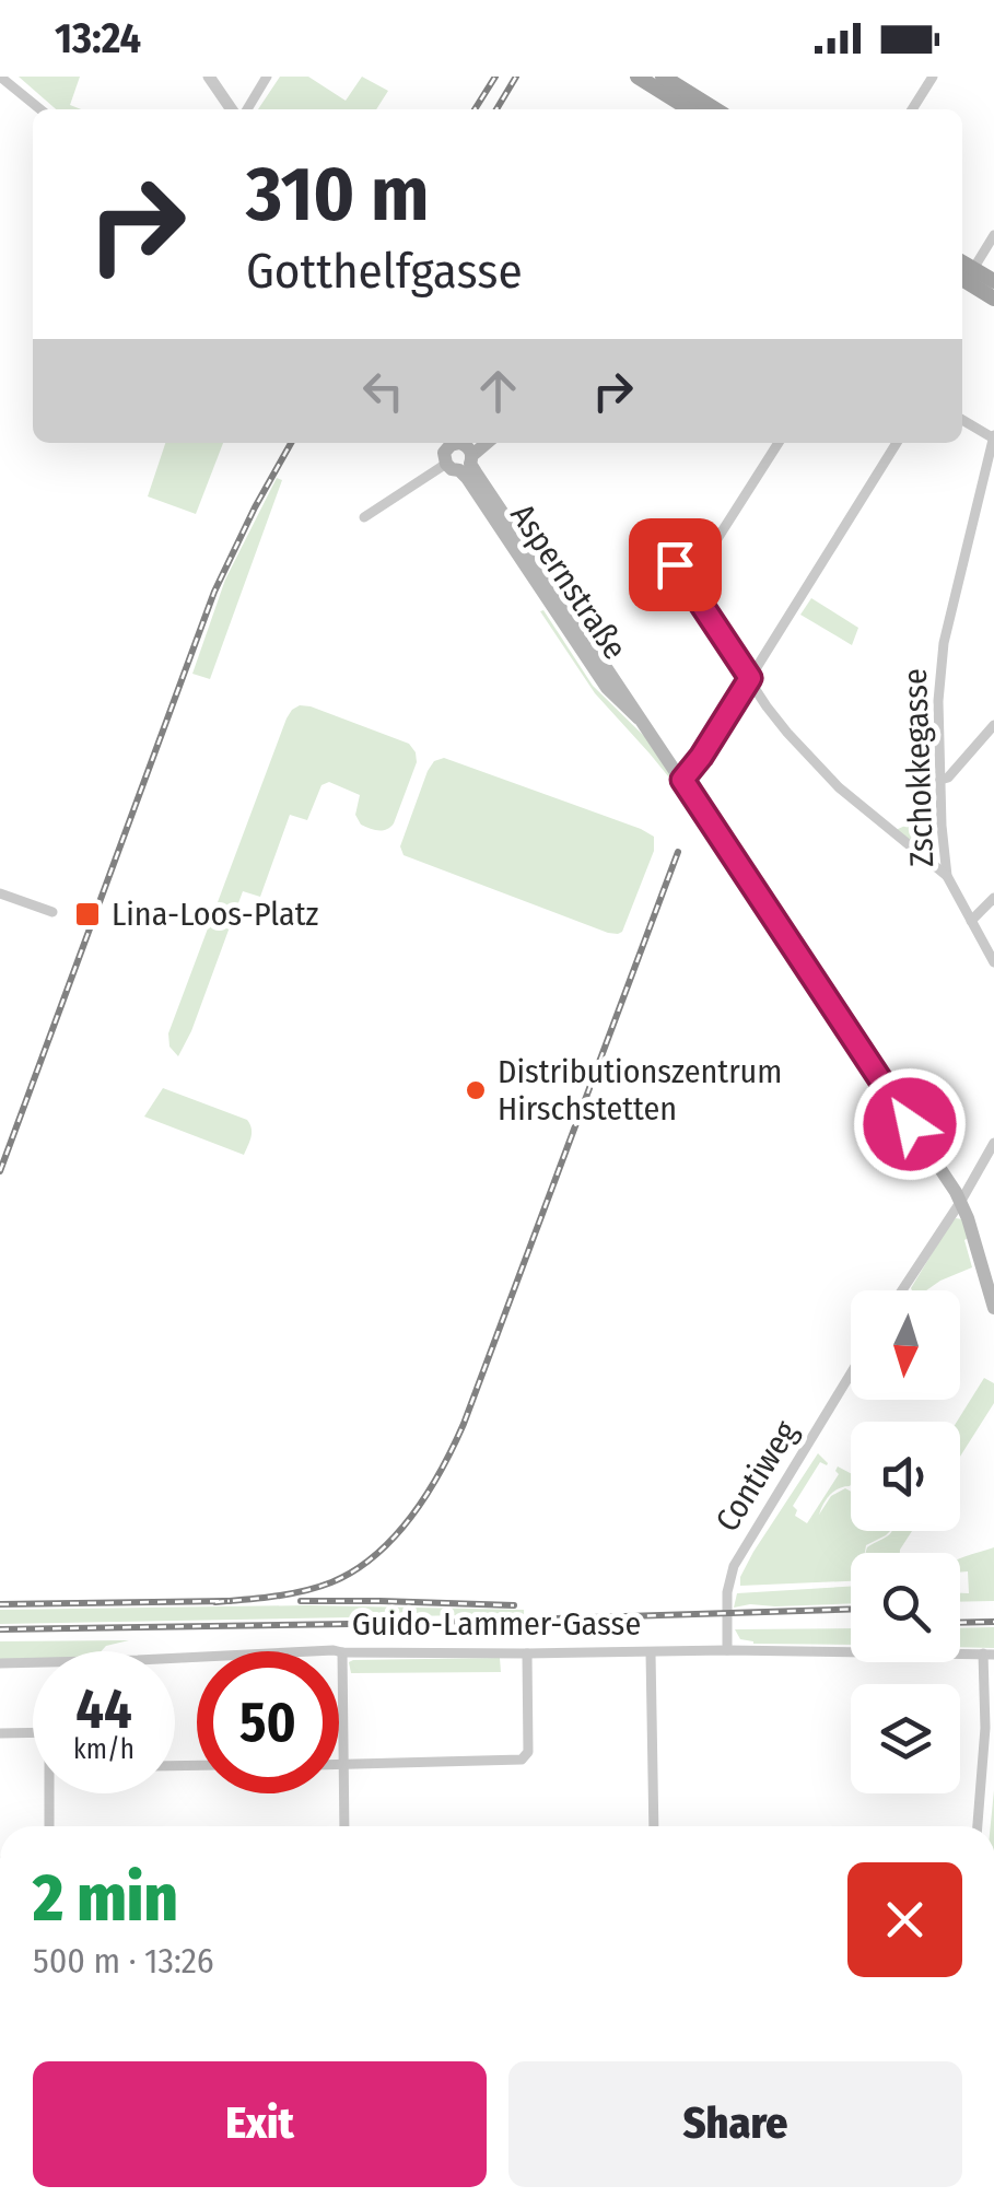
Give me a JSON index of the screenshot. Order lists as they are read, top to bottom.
{
  "streets": {
    "main road": ["Aspernstraße"],
    "street": ["Zschokkegasse", "Contiweg", "Guido-Lammer-Gasse"]
  },
  "crossings": [
    ["Contiweg", "Guido-Lammer-Gasse"]
  ],
  "places": {
    "transit": ["Lina-Loos-Platz"],
    "other": ["Distributionszentrum Hirschstetten"]
  },
  "north": "bottom",
  "page": {
    "status": "13:24",
    "turn": ["310 m", "Gotthelfgasse"],
    "speed": "44 km/h",
    "limit": "50",
    "heading": ["2 min", "500 m · 13:26"],
    "buttons": ["Exit", "Share"]
  }
}
